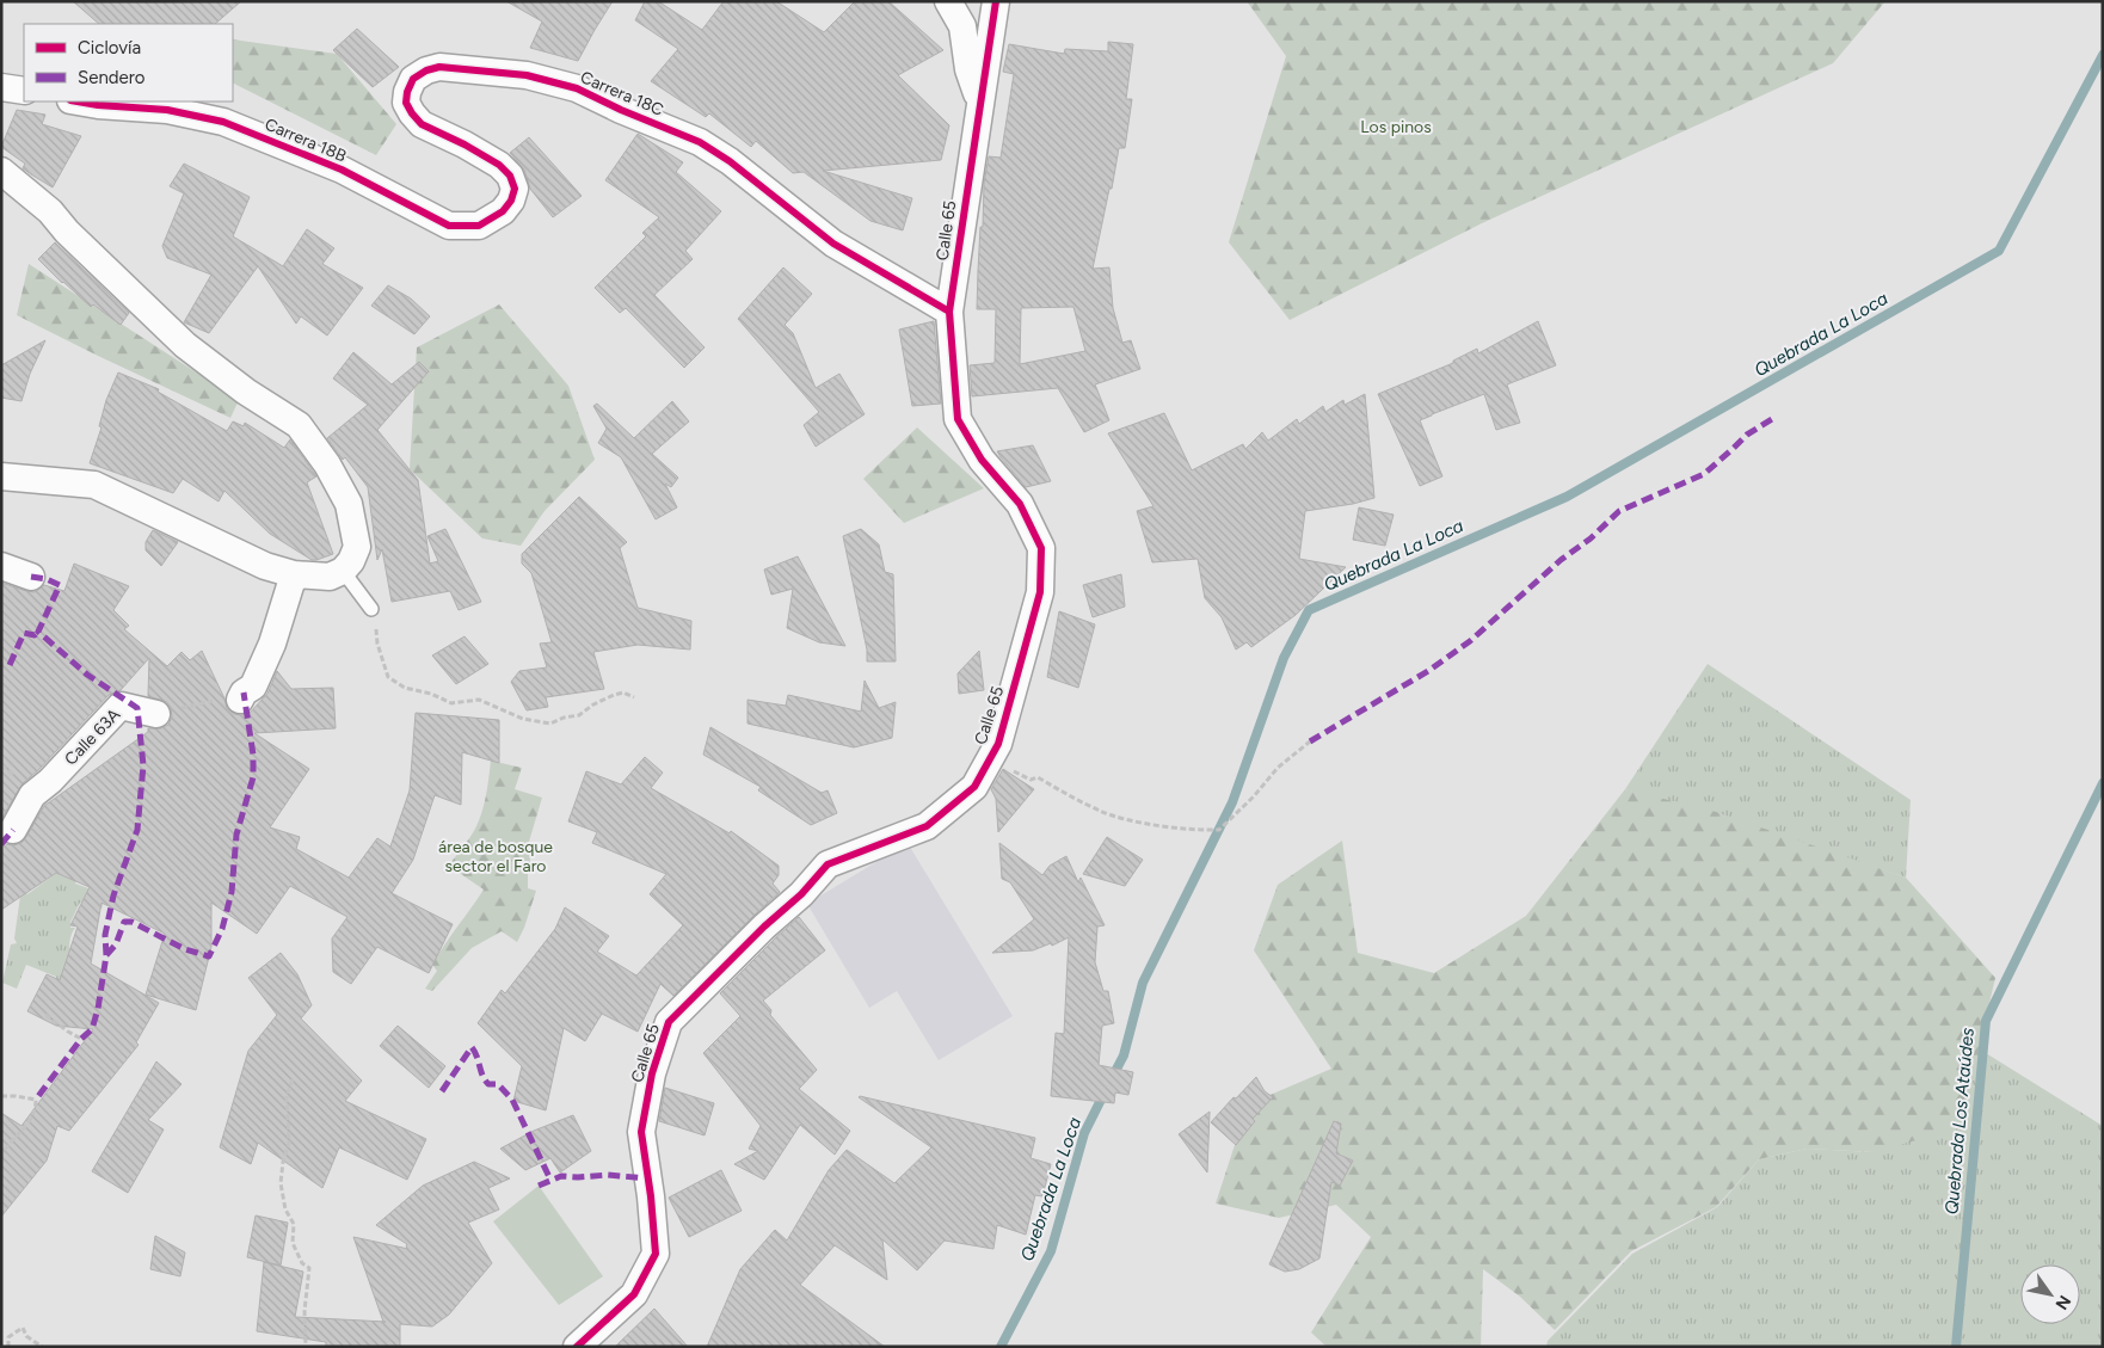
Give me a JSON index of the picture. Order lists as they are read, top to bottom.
{
  "streets": {
    "street": [
      "Carrera 18C",
      "Carrera 18B",
      "Calle 65",
      "Calle 63A"
    ]
  },
  "crossings": [
    ["Carrera 18C", "Carrera 18B"],
    ["Carrera 18C", "Calle 65"]
  ],
  "water": ["Quebrada La Loca", "Quebrada Los Ataúdes"],
  "parks": ["Los pinos", "área de bosque sector el Faro"],
  "legend": ["Ciclovía", "Sendero"],
  "north": "bottom right"
}
